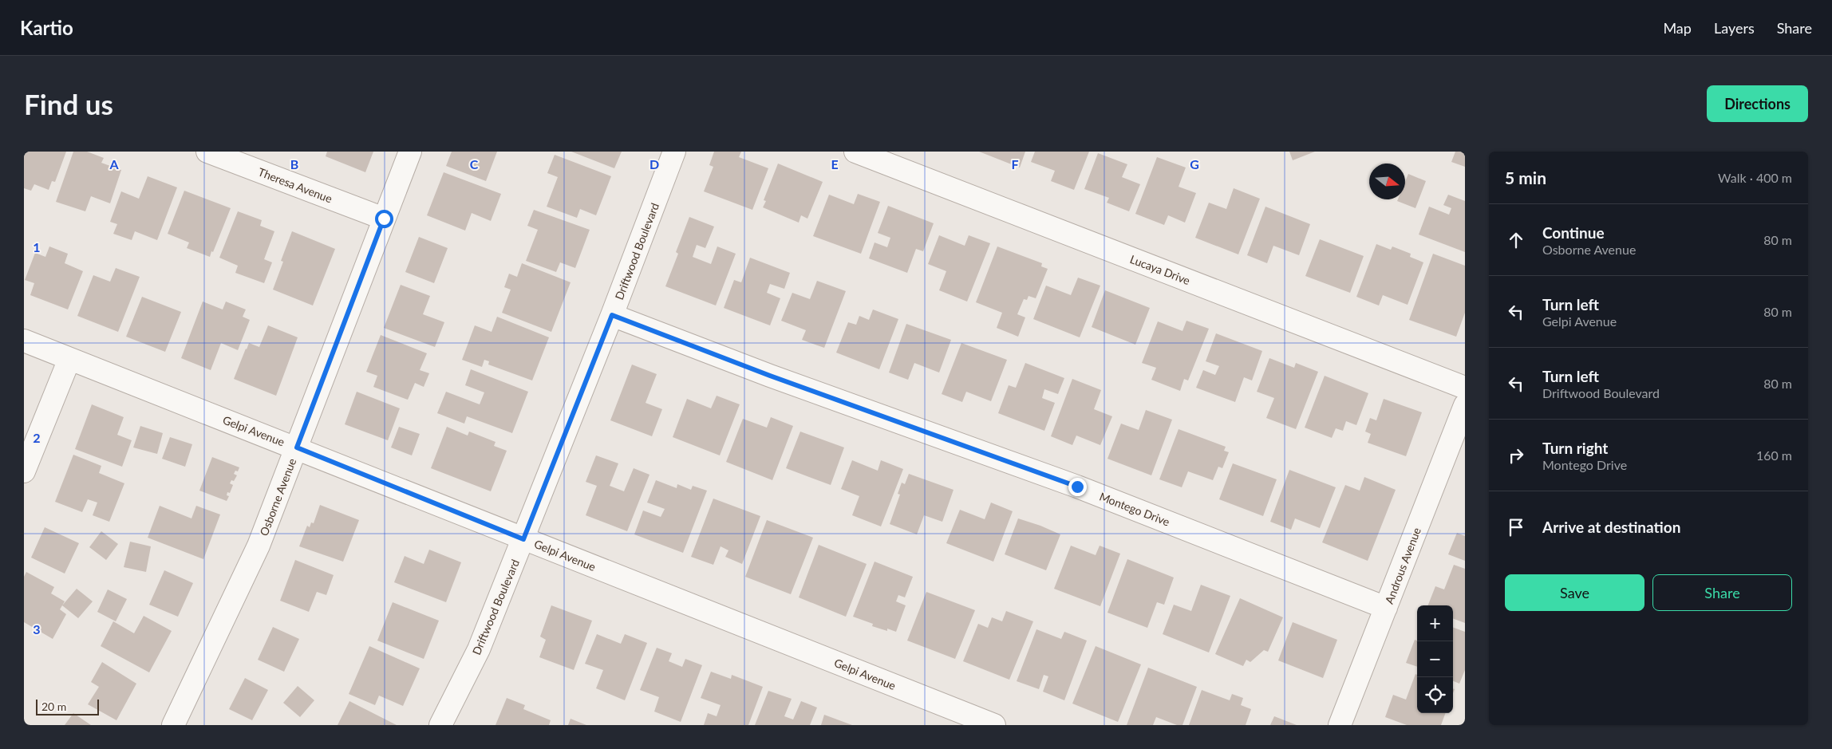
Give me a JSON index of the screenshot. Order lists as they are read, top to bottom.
{
  "streets": {
    "street": [
      "Theresa Avenue",
      "Driftwood Boulevard",
      "Lucaya Drive",
      "Gelpi Avenue",
      "Osborne Avenue",
      "Montego Drive",
      "Androus Avenue"
    ]
  },
  "crossings": [
    ["Theresa Avenue", "Osborne Avenue"],
    ["Driftwood Boulevard", "Gelpi Avenue"],
    ["Driftwood Boulevard", "Montego Drive"],
    ["Gelpi Avenue", "Osborne Avenue"],
    ["Montego Drive", "Androus Avenue"]
  ],
  "scale_bar": "20 m",
  "north": "right",
  "page": {
    "header": "Kartio",
    "nav": ["Map", "Layers", "Share"],
    "buttons": [
      "Directions",
      ["Save", "Share"]
    ],
    "title": "Find us",
    "heading": ["5 min", "Walk · 400 m"],
    "list": [
      ["Continue", "Osborne Avenue", "80 m"],
      ["Turn left", "Gelpi Avenue", "80 m"],
      ["Turn left", "Driftwood Boulevard", "80 m"],
      ["Turn right", "Montego Drive", "160 m"],
      "Arrive at destination"
    ],
    "map_buttons": ["+", "−"],
    "scale": "20 m"
  },
  "grid": {
    "columns": [
      "A",
      "B",
      "C",
      "D",
      "E",
      "F",
      "G"
    ],
    "rows": ["1", "2", "3"]
  }
}
